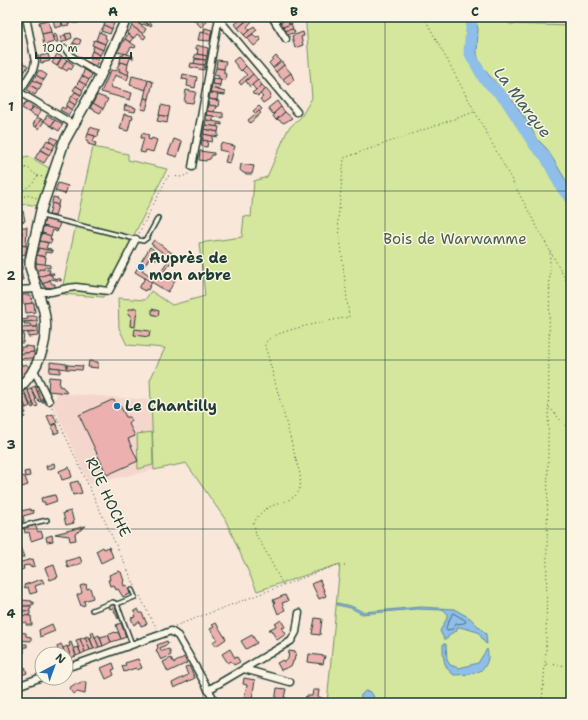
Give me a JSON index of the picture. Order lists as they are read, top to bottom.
{
  "streets": {
    "path": ["RUE HOCHE"]
  },
  "water": ["La Marque"],
  "parks": ["Bois de Warwamme"],
  "places": ["Auprès de mon arbre", "Le Chantilly"],
  "scale_bar": "100 m",
  "north": "top right",
  "grid": {
    "columns": ["A", "B", "C"],
    "rows": [
      "1",
      "2",
      "3",
      "4"
    ]
  }
}
